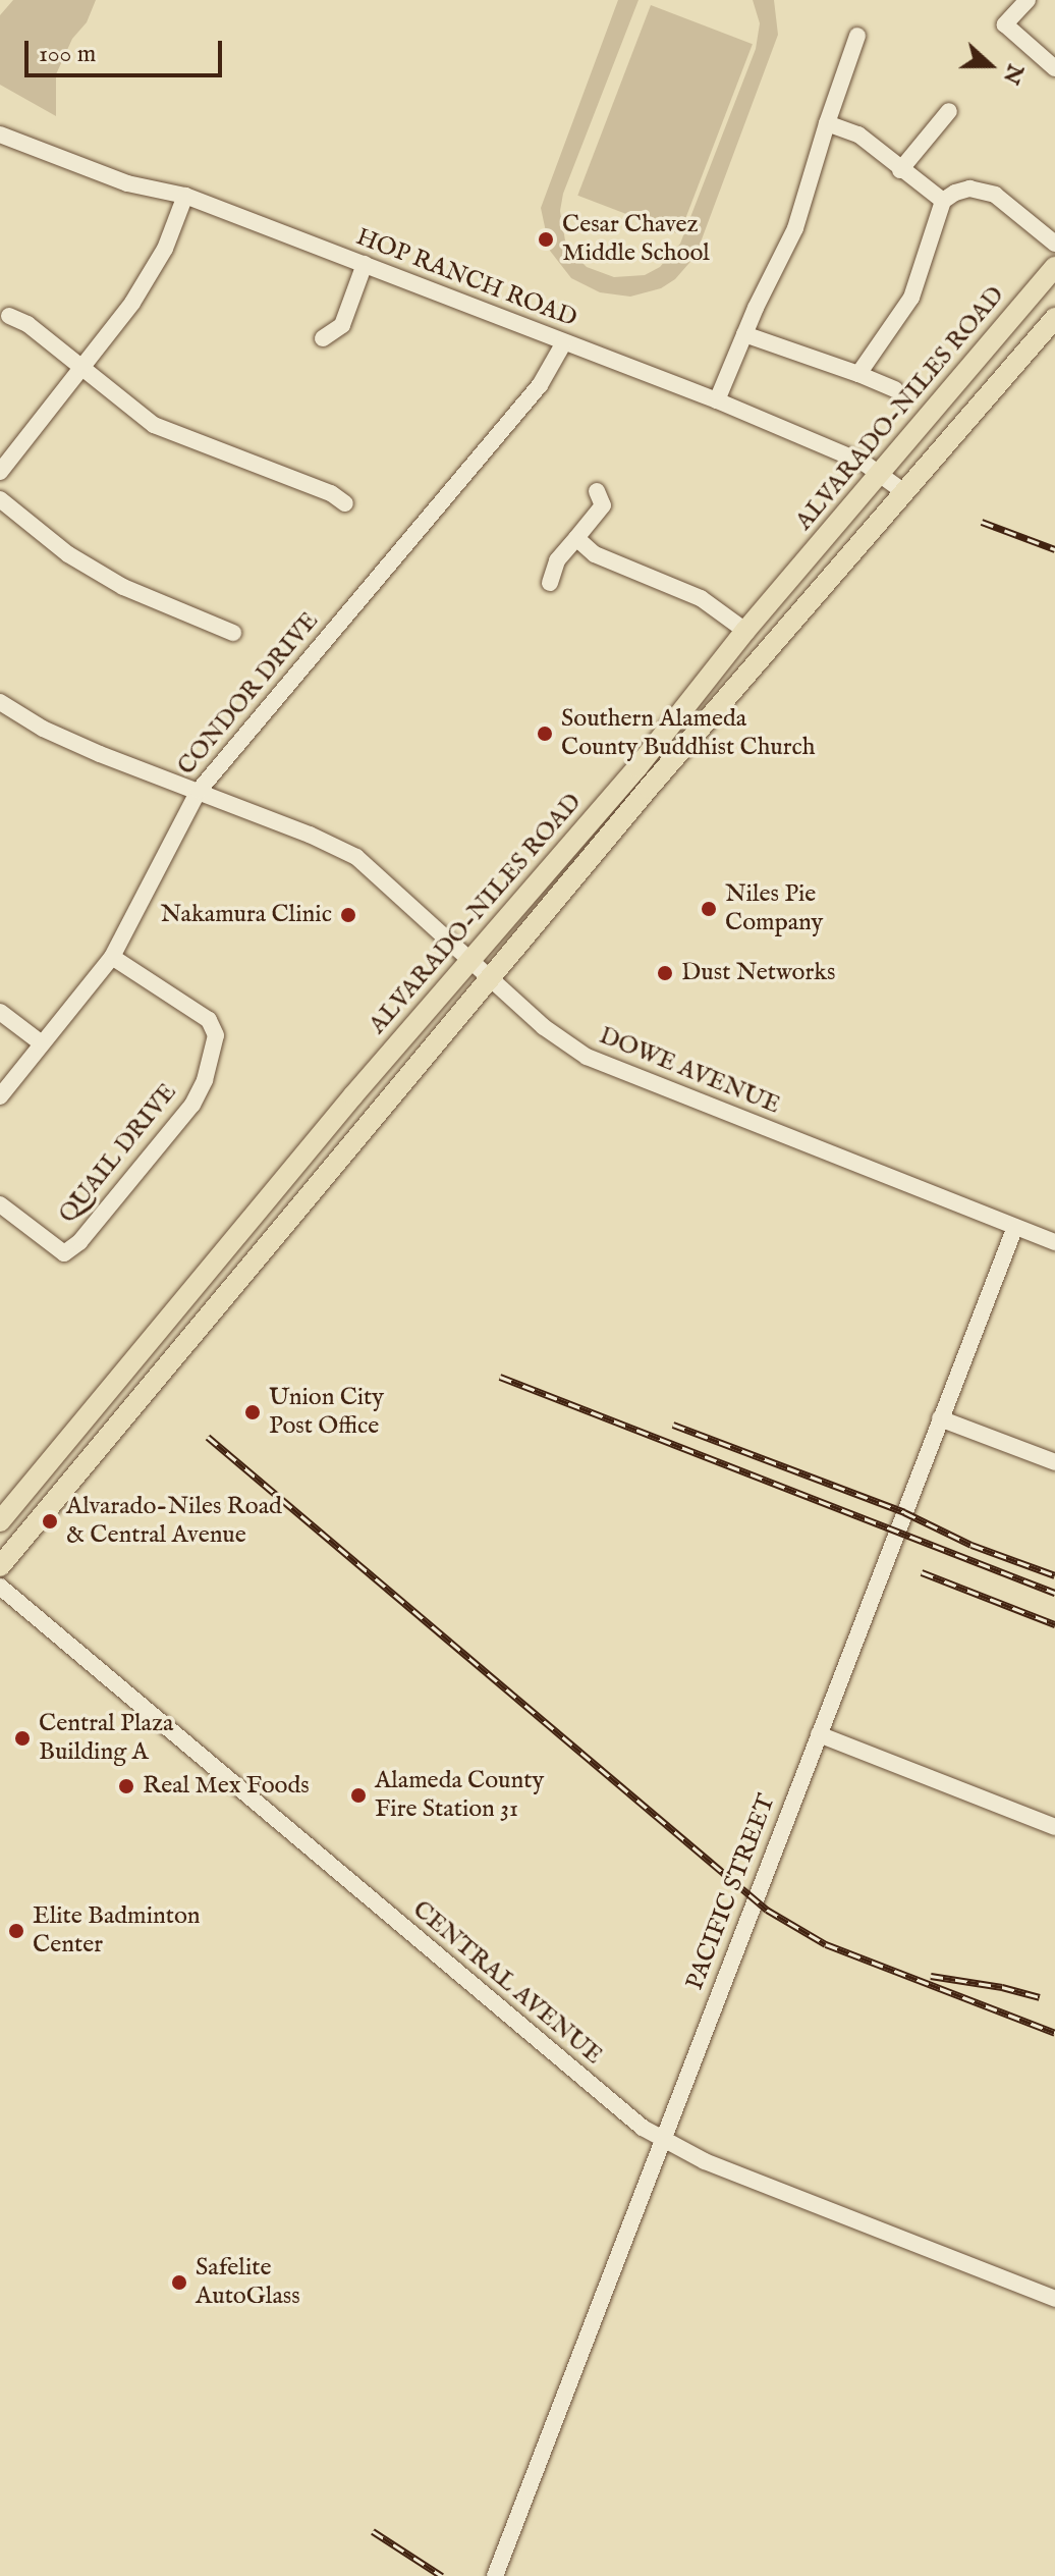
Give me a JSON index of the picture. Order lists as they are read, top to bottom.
{
  "streets": {
    "main road": ["ALVARADO-NILES ROAD"],
    "street": [
      "HOP RANCH ROAD",
      "CONDOR DRIVE",
      "DOWE AVENUE",
      "QUAIL DRIVE",
      "PACIFIC STREET",
      "CENTRAL AVENUE"
    ]
  },
  "crossings": [
    ["HOP RANCH ROAD", "ALVARADO-NILES ROAD"],
    ["HOP RANCH ROAD", "CONDOR DRIVE"],
    ["ALVARADO-NILES ROAD", "DOWE AVENUE"],
    ["CONDOR DRIVE", "DOWE AVENUE"],
    ["CONDOR DRIVE", "QUAIL DRIVE"],
    ["DOWE AVENUE", "PACIFIC STREET"],
    ["PACIFIC STREET", "CENTRAL AVENUE"]
  ],
  "places": [
    "Cesar Chavez Middle School",
    "Southern Alameda County Buddhist Church",
    "Niles Pie Company",
    "Nakamura Clinic",
    "Dust Networks",
    "Union City Post Office",
    "Alvarado-Niles Road & Central Avenue",
    "Central Plaza Building A",
    "Real Mex Foods",
    "Alameda County Fire Station 31",
    "Elite Badminton Center",
    "Safelite AutoGlass"
  ],
  "scale_bar": "100 m",
  "north": "right"
}
